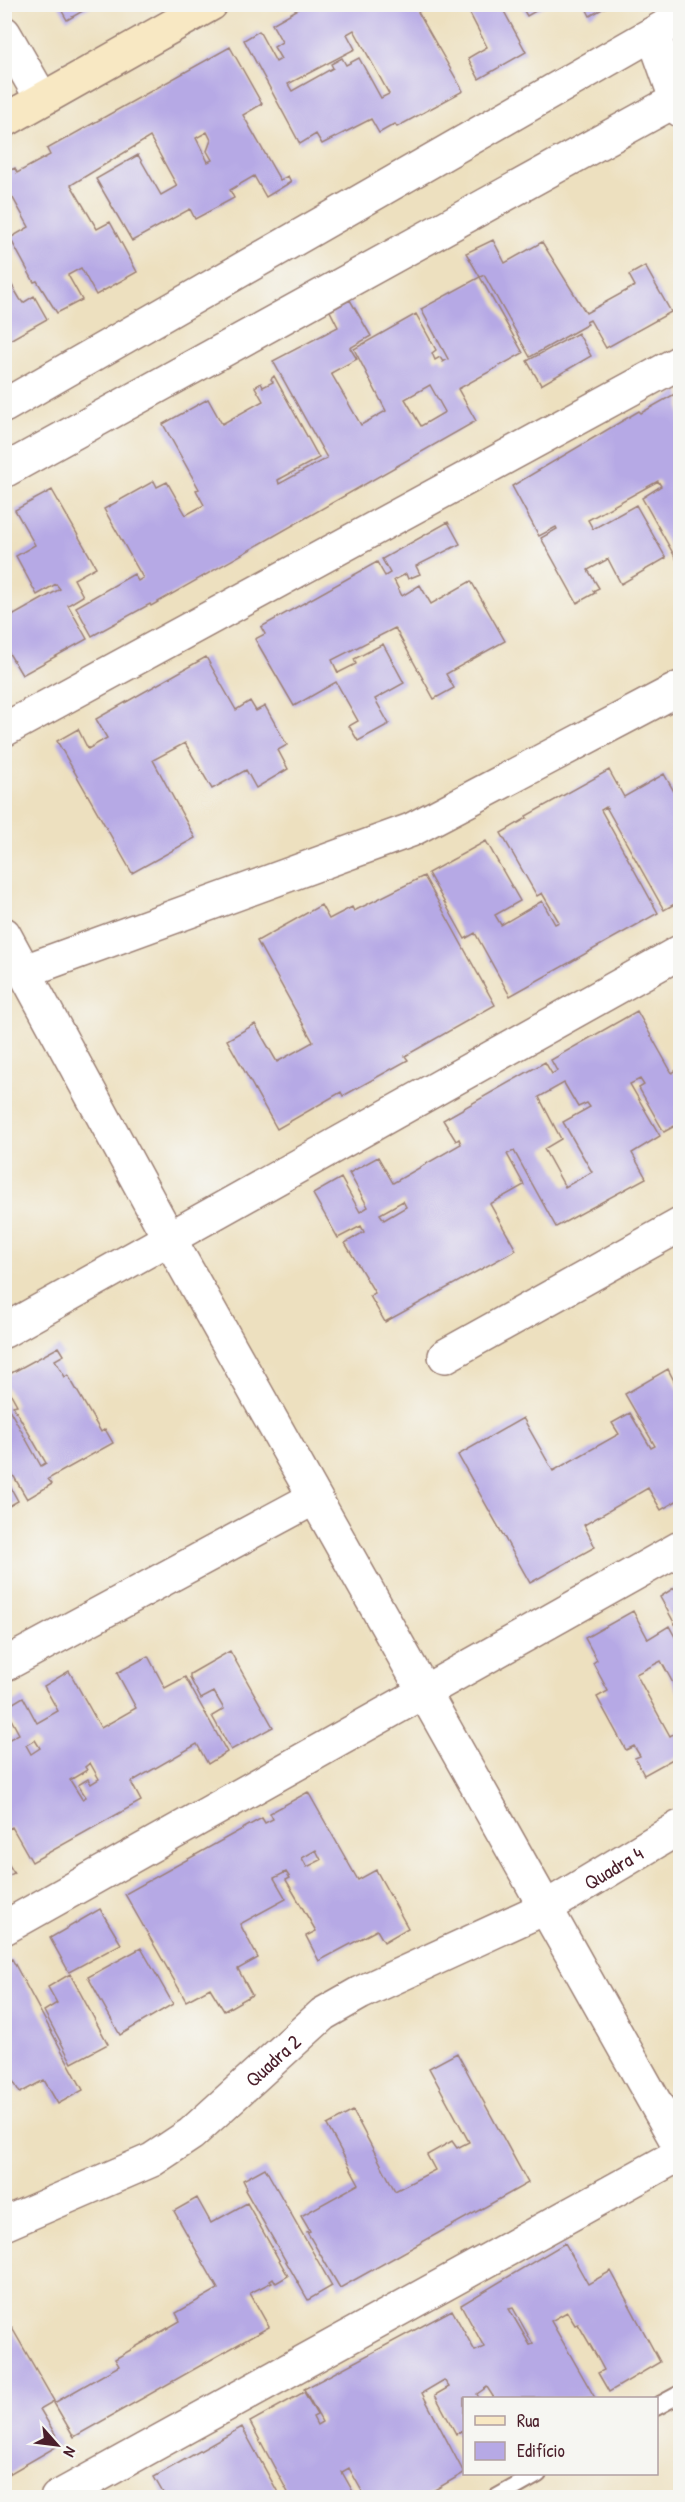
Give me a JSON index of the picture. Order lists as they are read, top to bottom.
{
  "streets": {
    "street": ["Quadra 4", "Quadra 2"]
  },
  "crossings": [
    ["Quadra 4", "Quadra 2"]
  ],
  "legend": ["Rua", "Edifício"],
  "north": "bottom right"
}
